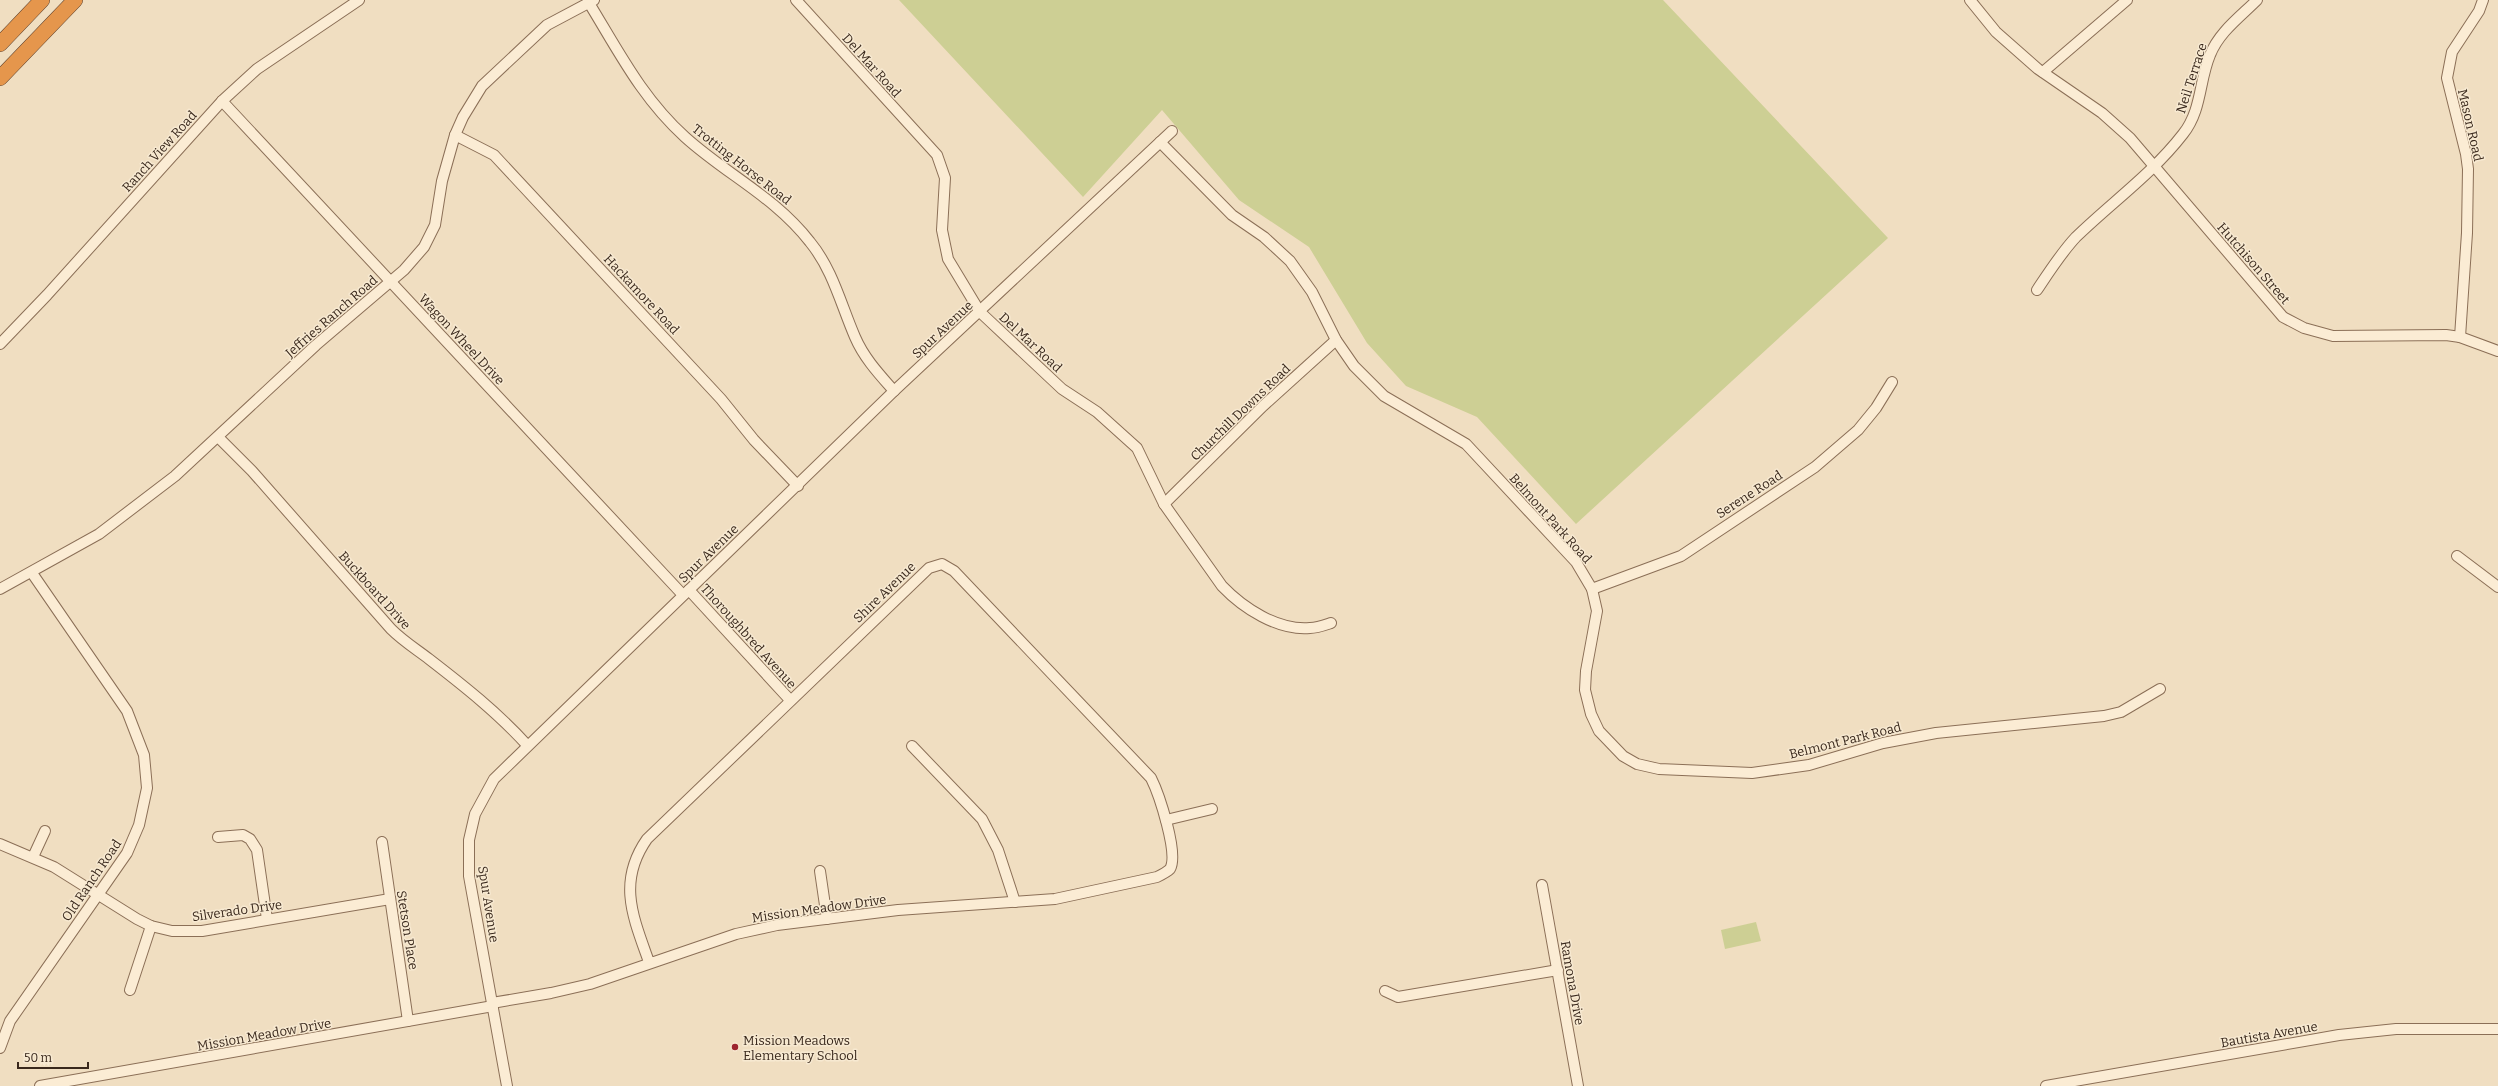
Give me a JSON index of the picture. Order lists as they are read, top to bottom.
{
  "streets": {
    "street": [
      "Del Mar Road",
      "Neil Terrace",
      "Mason Road",
      "Ranch View Road",
      "Trotting Horse Road",
      "Hutchison Street",
      "Hackamore Road",
      "Jeffries Ranch Road",
      "Spur Avenue",
      "Wagon Wheel Drive",
      "Churchill Downs Road",
      "Serene Road",
      "Belmont Park Road",
      "Buckboard Drive",
      "Shire Avenue",
      "Thoroughbred Avenue",
      "Old Ranch Road",
      "Mission Meadow Drive",
      "Silverado Drive",
      "Stetson Place",
      "Ramona Drive",
      "Bautista Avenue"
    ]
  },
  "crossings": [
    ["Del Mar Road", "Spur Avenue"],
    ["Del Mar Road", "Churchill Downs Road"],
    ["Neil Terrace", "Hutchison Street"],
    ["Mason Road", "Hutchison Street"],
    ["Ranch View Road", "Wagon Wheel Drive"],
    ["Trotting Horse Road", "Jeffries Ranch Road"],
    ["Trotting Horse Road", "Spur Avenue"],
    ["Hackamore Road", "Jeffries Ranch Road"],
    ["Hackamore Road", "Spur Avenue"],
    ["Jeffries Ranch Road", "Wagon Wheel Drive"],
    ["Jeffries Ranch Road", "Buckboard Drive"],
    ["Jeffries Ranch Road", "Old Ranch Road"],
    ["Spur Avenue", "Wagon Wheel Drive"],
    ["Spur Avenue", "Belmont Park Road"],
    ["Spur Avenue", "Buckboard Drive"],
    ["Spur Avenue", "Thoroughbred Avenue"],
    ["Spur Avenue", "Mission Meadow Drive"],
    ["Wagon Wheel Drive", "Thoroughbred Avenue"],
    ["Churchill Downs Road", "Belmont Park Road"],
    ["Serene Road", "Belmont Park Road"],
    ["Shire Avenue", "Thoroughbred Avenue"],
    ["Shire Avenue", "Mission Meadow Drive"],
    ["Old Ranch Road", "Silverado Drive"],
    ["Mission Meadow Drive", "Stetson Place"],
    ["Silverado Drive", "Stetson Place"]
  ],
  "places": ["Mission Meadows Elementary School"],
  "scale_bar": "50 m"
}
